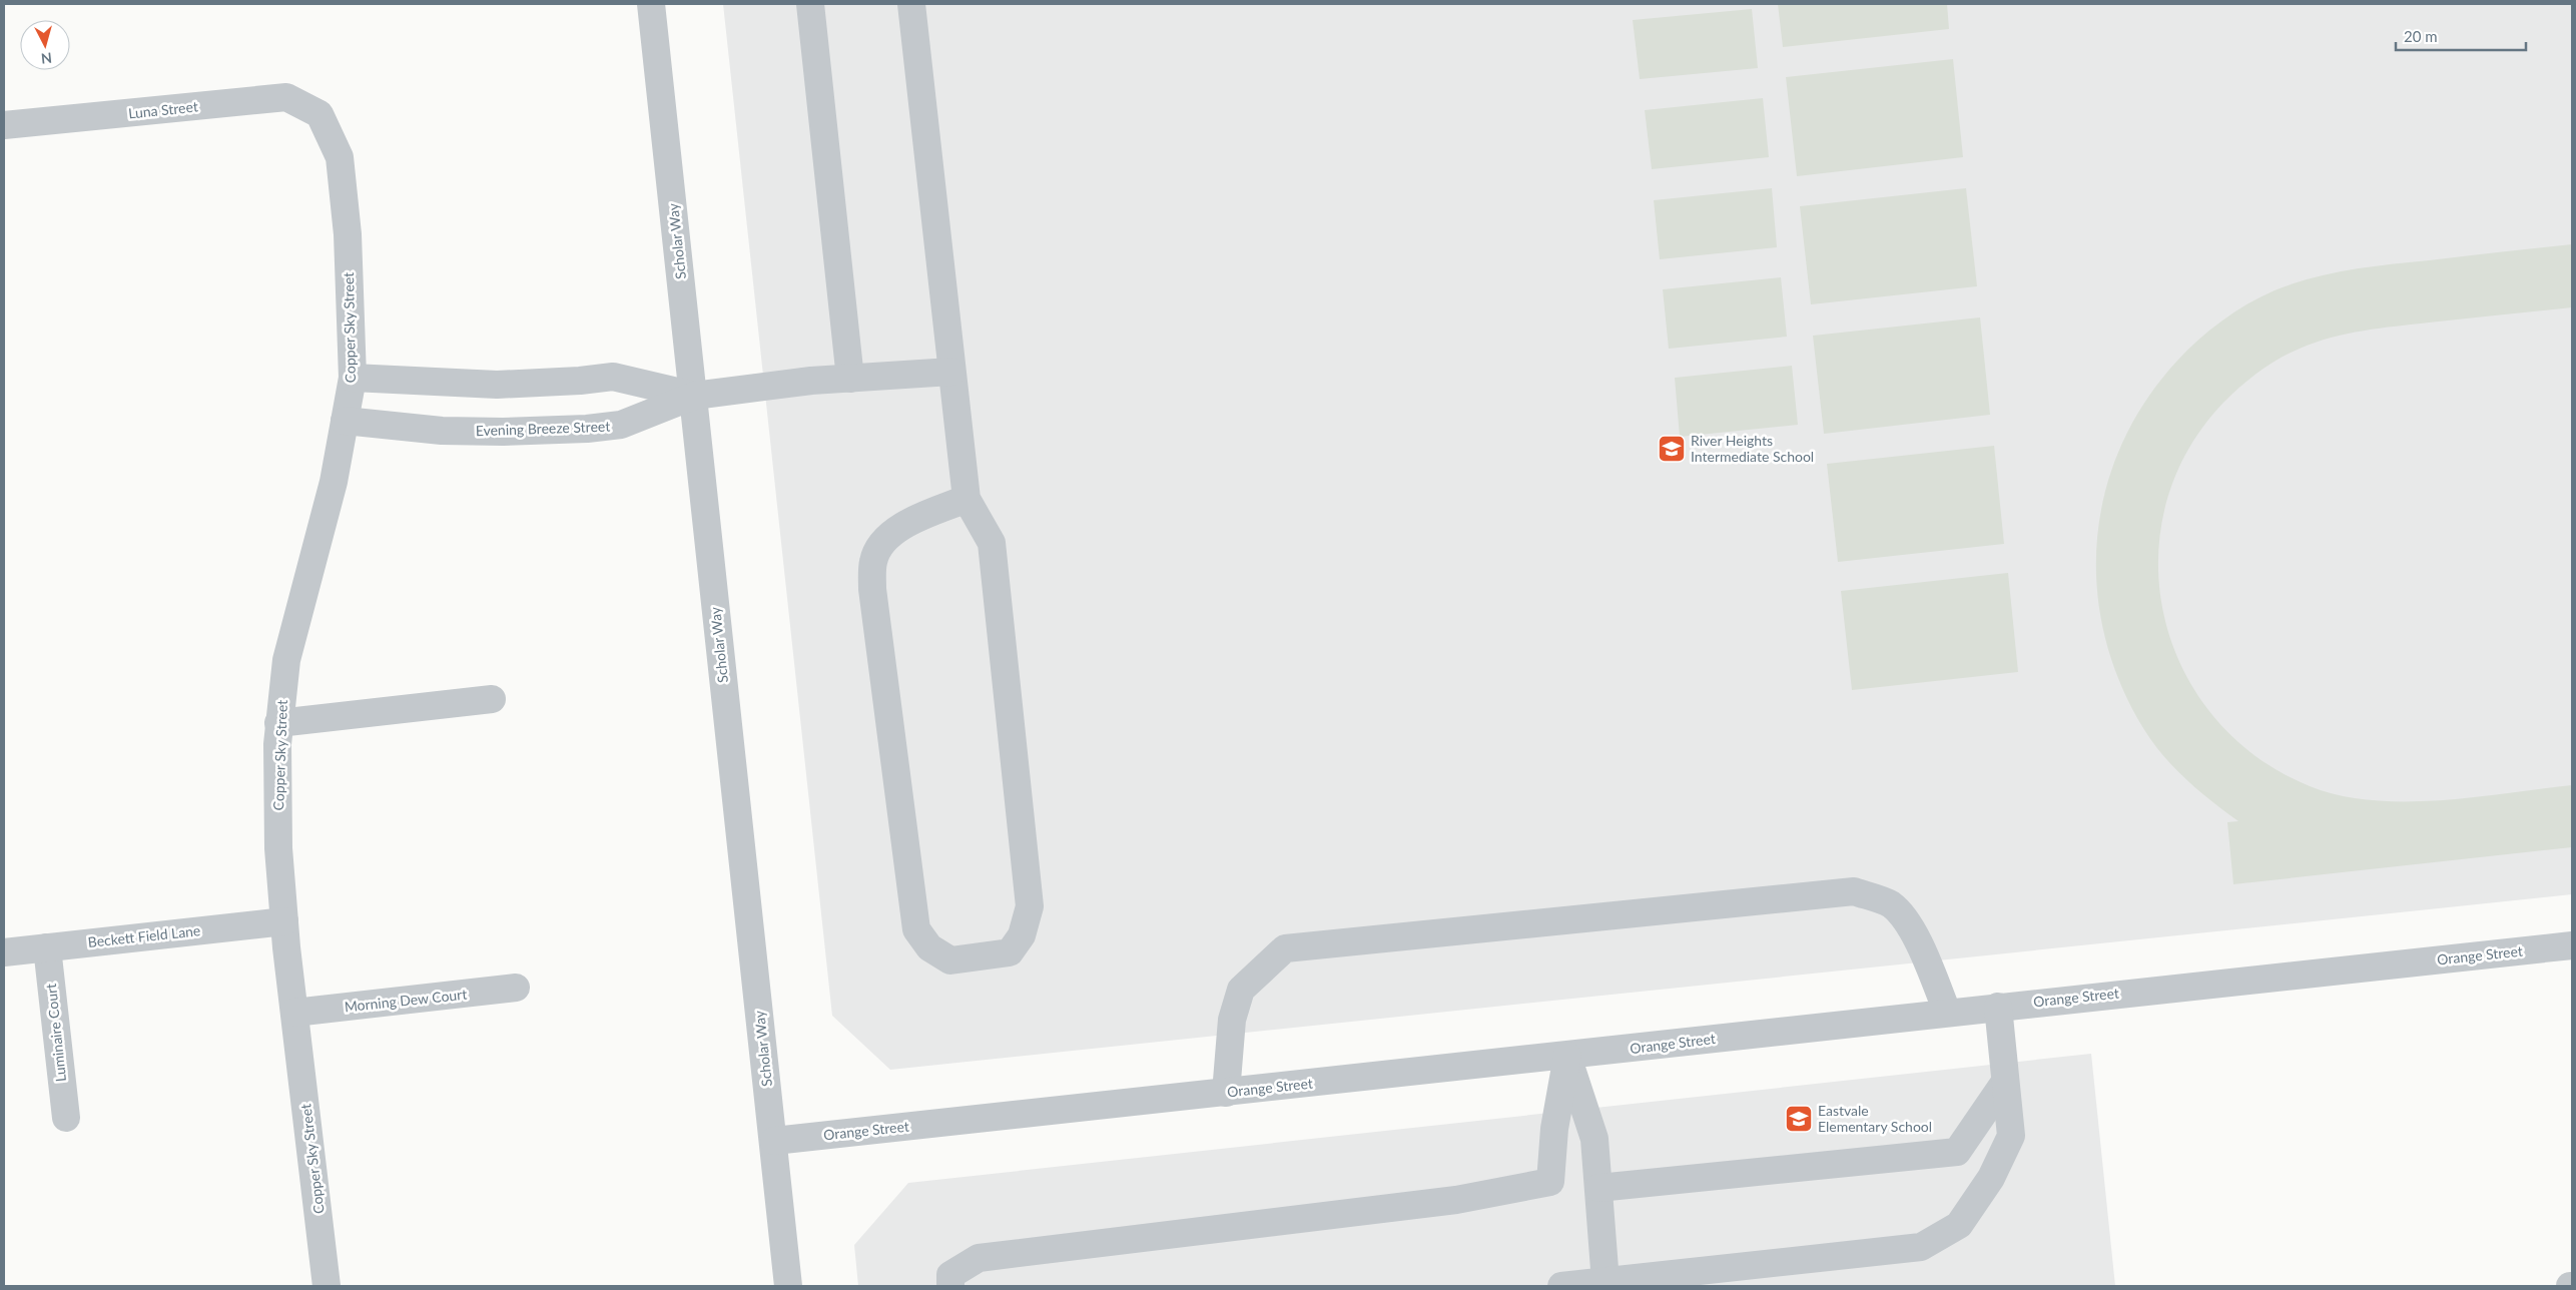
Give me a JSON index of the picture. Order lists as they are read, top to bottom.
{
  "streets": {
    "street": [
      "Luna Street",
      "Scholar Way",
      "Copper Sky Street",
      "Evening Breeze Street",
      "Beckett Field Lane",
      "Orange Street",
      "Morning Dew Court",
      "Luminaire Court"
    ]
  },
  "crossings": [
    ["Luna Street", "Copper Sky Street"],
    ["Scholar Way", "Evening Breeze Street"],
    ["Scholar Way", "Orange Street"],
    ["Copper Sky Street", "Evening Breeze Street"],
    ["Copper Sky Street", "Beckett Field Lane"],
    ["Copper Sky Street", "Morning Dew Court"],
    ["Beckett Field Lane", "Luminaire Court"]
  ],
  "places": {
    "school or university": ["River Heights Intermediate School", "Eastvale Elementary School"]
  },
  "scale_bar": "20 m",
  "north": "bottom"
}
